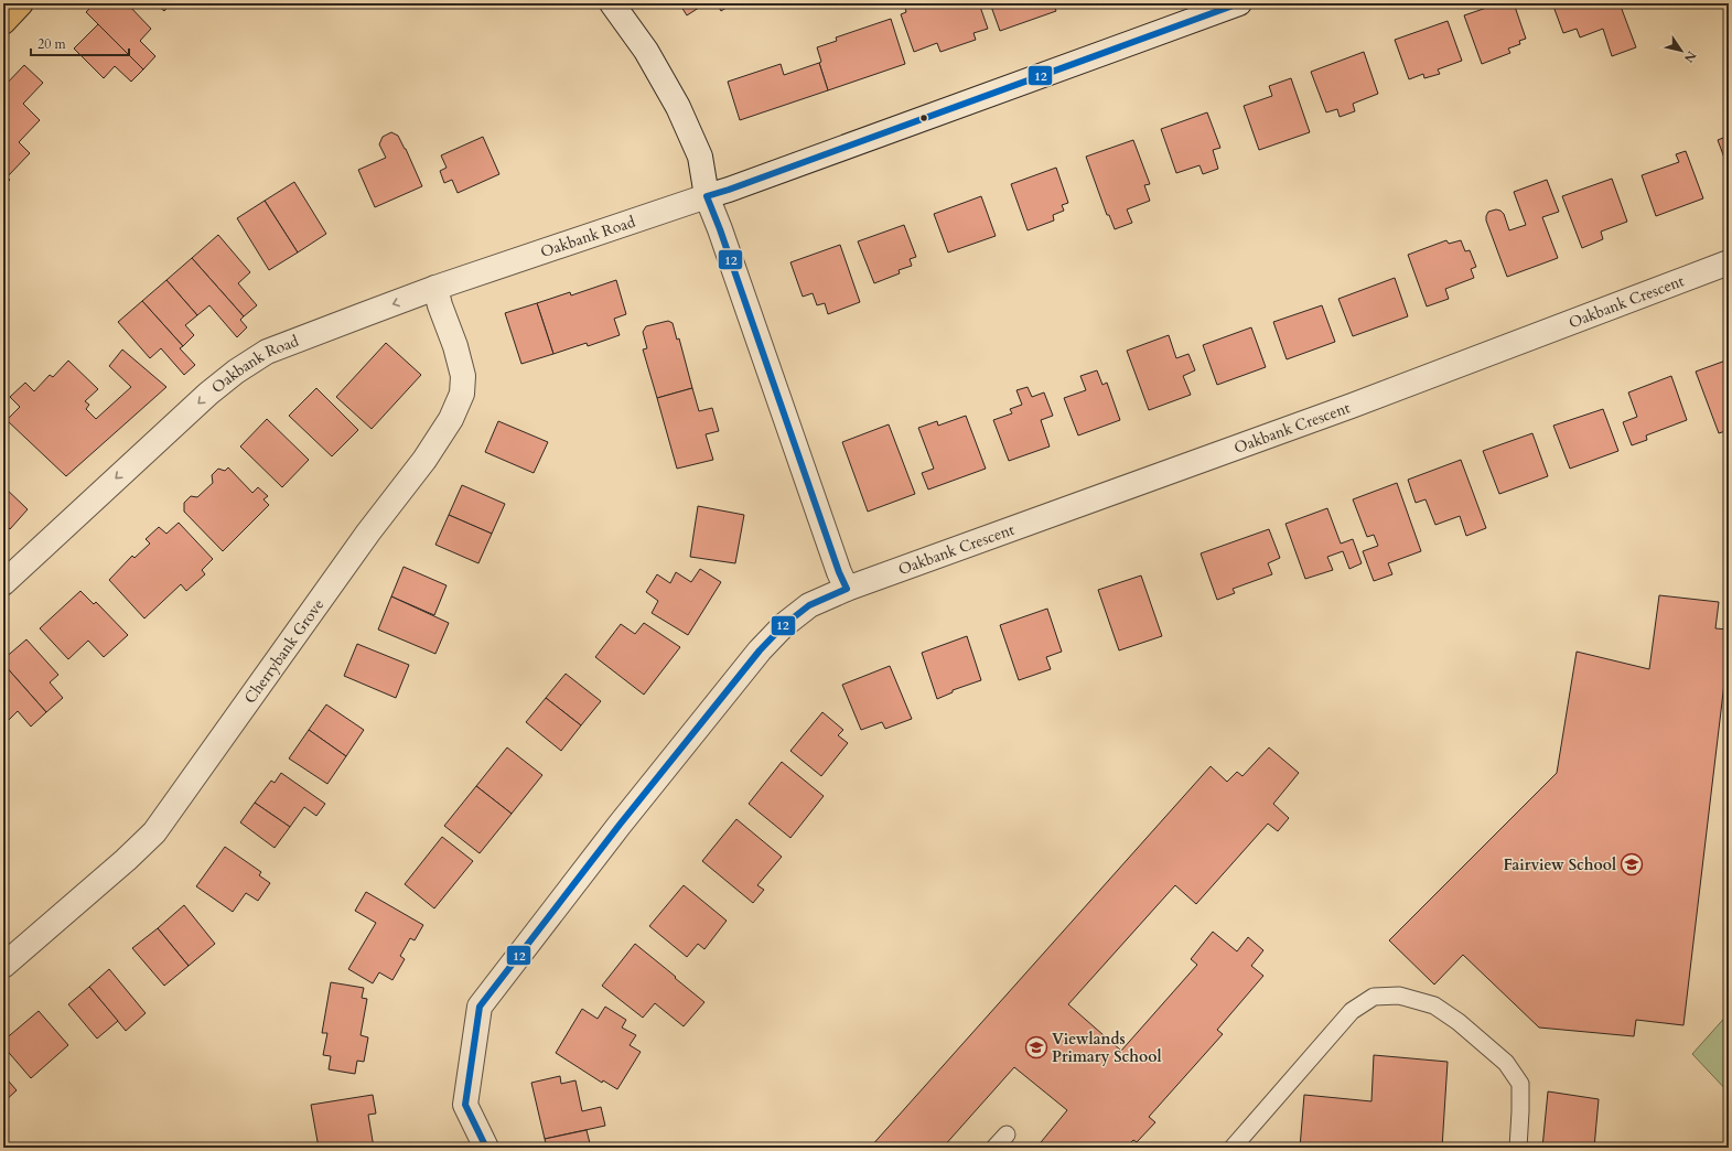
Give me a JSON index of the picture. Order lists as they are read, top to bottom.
{
  "streets": {
    "street": ["Oakbank Road", "Oakbank Crescent", "Cherrybank Grove"]
  },
  "crossings": [
    ["Oakbank Road", "Cherrybank Grove"]
  ],
  "one_way": ["Oakbank Road"],
  "places": {
    "school or university": ["Fairview School", "Viewlands Primary School"]
  },
  "lines": ["transit line 12"],
  "scale_bar": "20 m",
  "north": "bottom right"
}
